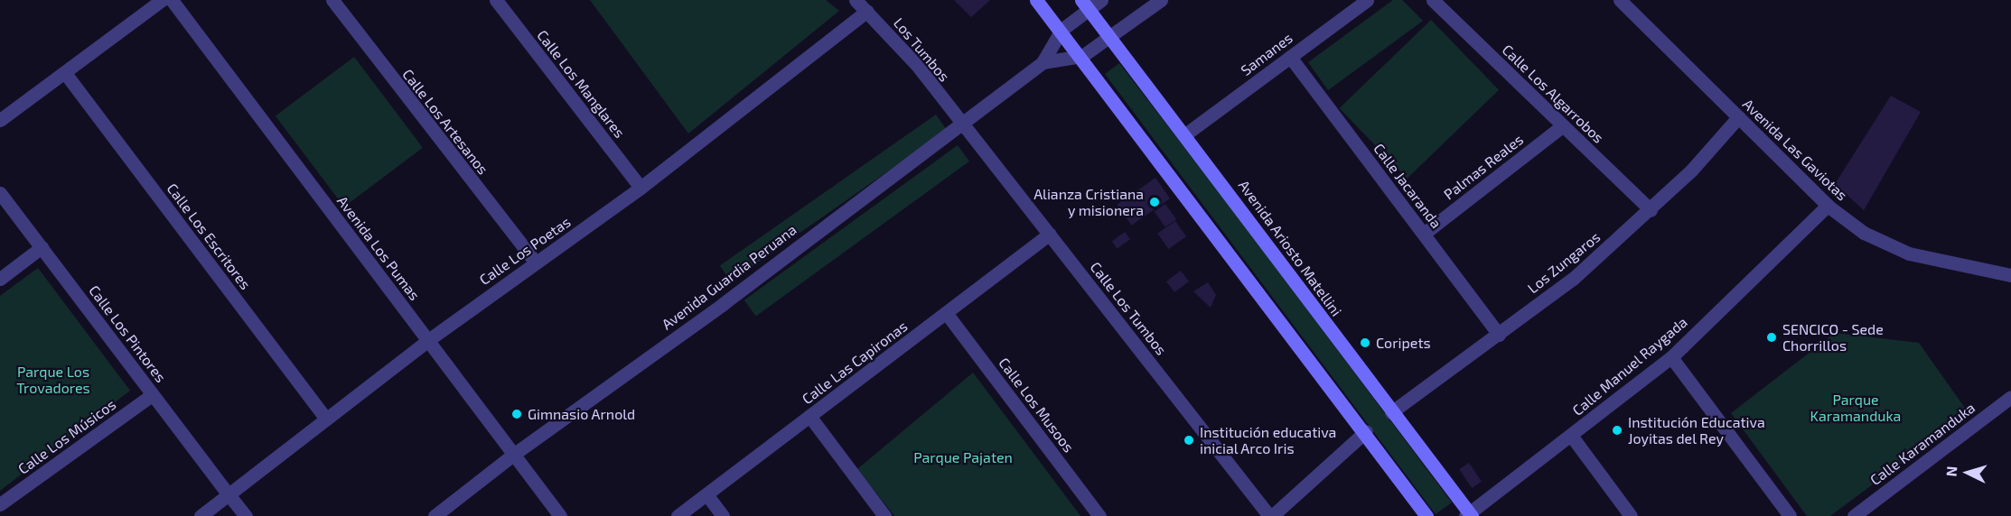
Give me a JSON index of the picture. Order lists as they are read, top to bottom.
{
  "streets": {
    "main road": ["Avenida Ariosto Matellini"],
    "street": [
      "Los Tumbos",
      "Samanes",
      "Calle Los Manglares",
      "Calle Los Algarrobos",
      "Calle Los Artesanos",
      "Avenida Las Gaviotas",
      "Palmas Reales",
      "Calle Jacaranda",
      "Calle Los Escritores",
      "Avenida Los Pumas",
      "Calle Los Poetas",
      "Los Zungaros",
      "Avenida Guardia Peruana",
      "Calle Los Tumbos",
      "Calle Los Pintores",
      "Calle Las Capironas",
      "Calle Manuel Raygada",
      "Calle Los Musoos",
      "Calle Los Músicos",
      "Calle Karamanduka"
    ]
  },
  "crossings": [
    ["Los Tumbos", "Calle Los Poetas"],
    ["Los Tumbos", "Avenida Guardia Peruana"],
    ["Los Tumbos", "Calle Los Tumbos"],
    ["Samanes", "Calle Jacaranda"],
    ["Samanes", "Avenida Ariosto Matellini"],
    ["Calle Los Manglares", "Calle Los Poetas"],
    ["Calle Los Algarrobos", "Palmas Reales"],
    ["Calle Los Algarrobos", "Los Zungaros"],
    ["Calle Los Artesanos", "Calle Los Poetas"],
    ["Avenida Las Gaviotas", "Los Zungaros"],
    ["Avenida Las Gaviotas", "Calle Manuel Raygada"],
    ["Palmas Reales", "Calle Jacaranda"],
    ["Calle Jacaranda", "Los Zungaros"],
    ["Calle Los Escritores", "Calle Los Poetas"],
    ["Avenida Los Pumas", "Calle Los Poetas"],
    ["Avenida Los Pumas", "Avenida Guardia Peruana"],
    ["Avenida Ariosto Matellini", "Los Zungaros"],
    ["Avenida Ariosto Matellini", "Avenida Guardia Peruana"],
    ["Avenida Ariosto Matellini", "Calle Manuel Raygada"],
    ["Calle Los Poetas", "Calle Los Pintores"],
    ["Avenida Guardia Peruana", "Calle Los Tumbos"],
    ["Calle Los Tumbos", "Calle Las Capironas"],
    ["Calle Los Pintores", "Calle Los Músicos"],
    ["Calle Las Capironas", "Calle Los Musoos"]
  ],
  "parks": ["Parque Los Trovadores", "Parque Karamanduka", "Parque Pajaten"],
  "places": [
    "Alianza Cristiana y misionera",
    "SENCICO - Sede Chorrillos",
    "Coripets",
    "Gimnasio Arnold",
    "Institución Educativa Joyitas del Rey",
    "Institución educativa inicial Arco Iris"
  ],
  "north": "left"
}
